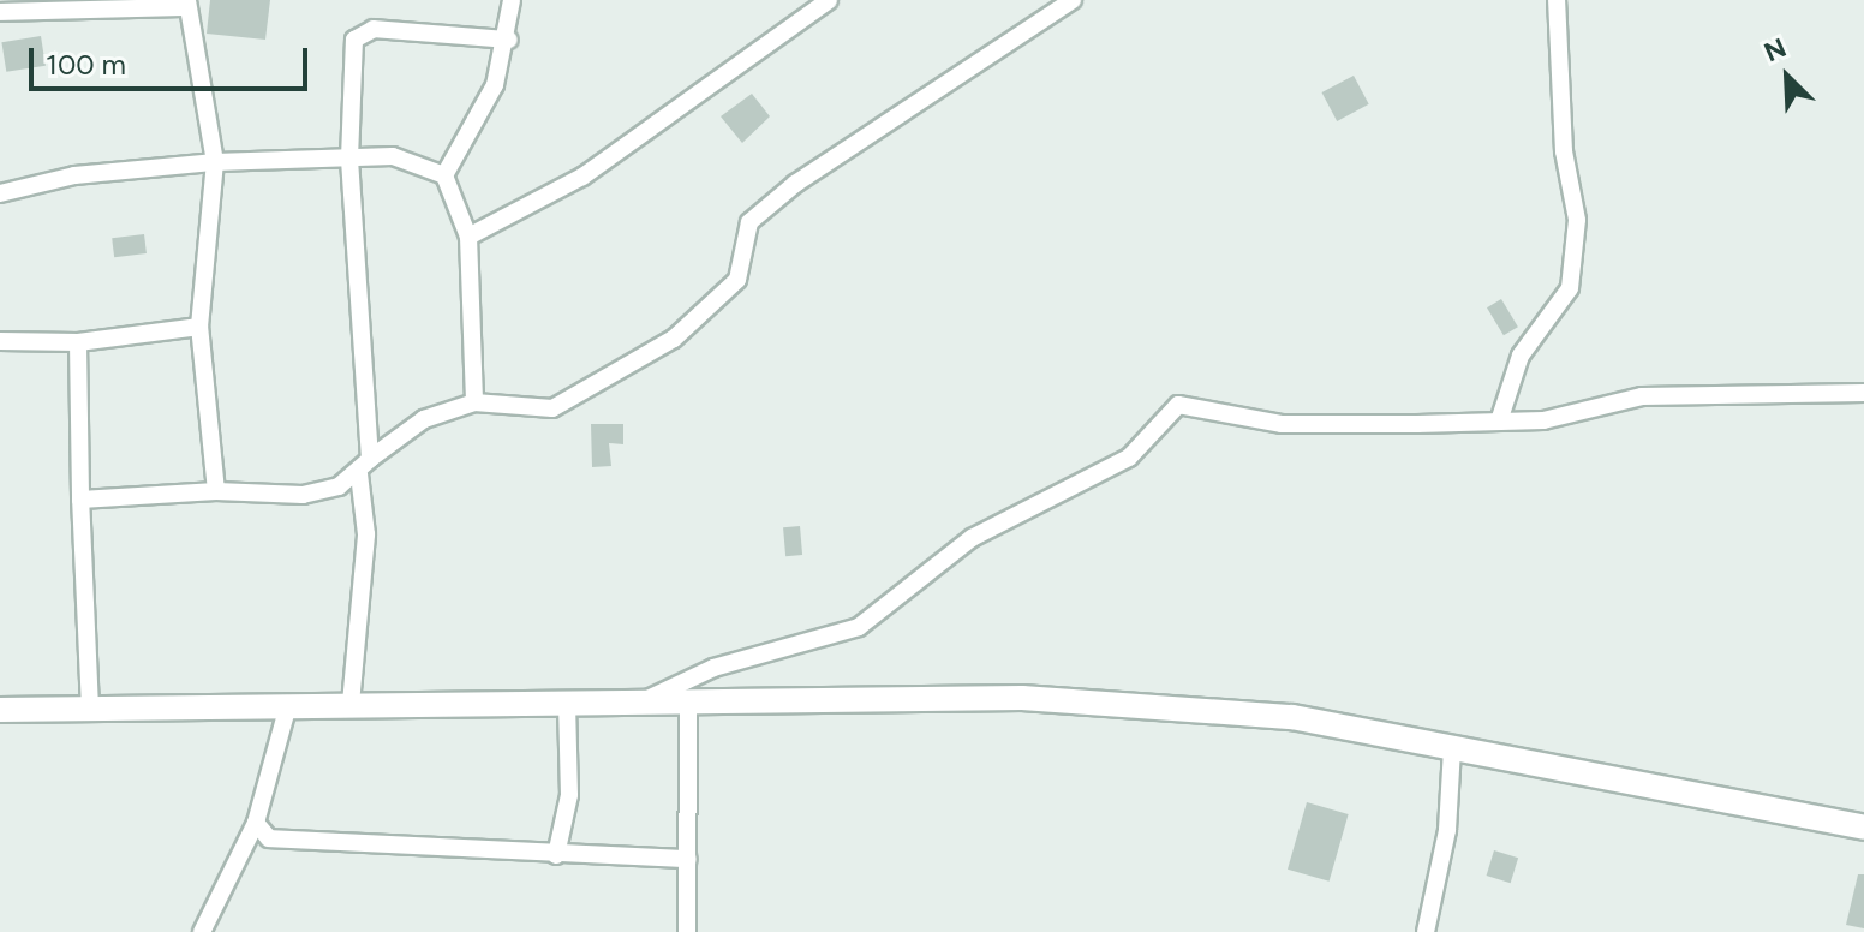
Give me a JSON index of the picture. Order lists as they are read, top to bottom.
{
  "scale_bar": "100 m",
  "north": "top left"
}
